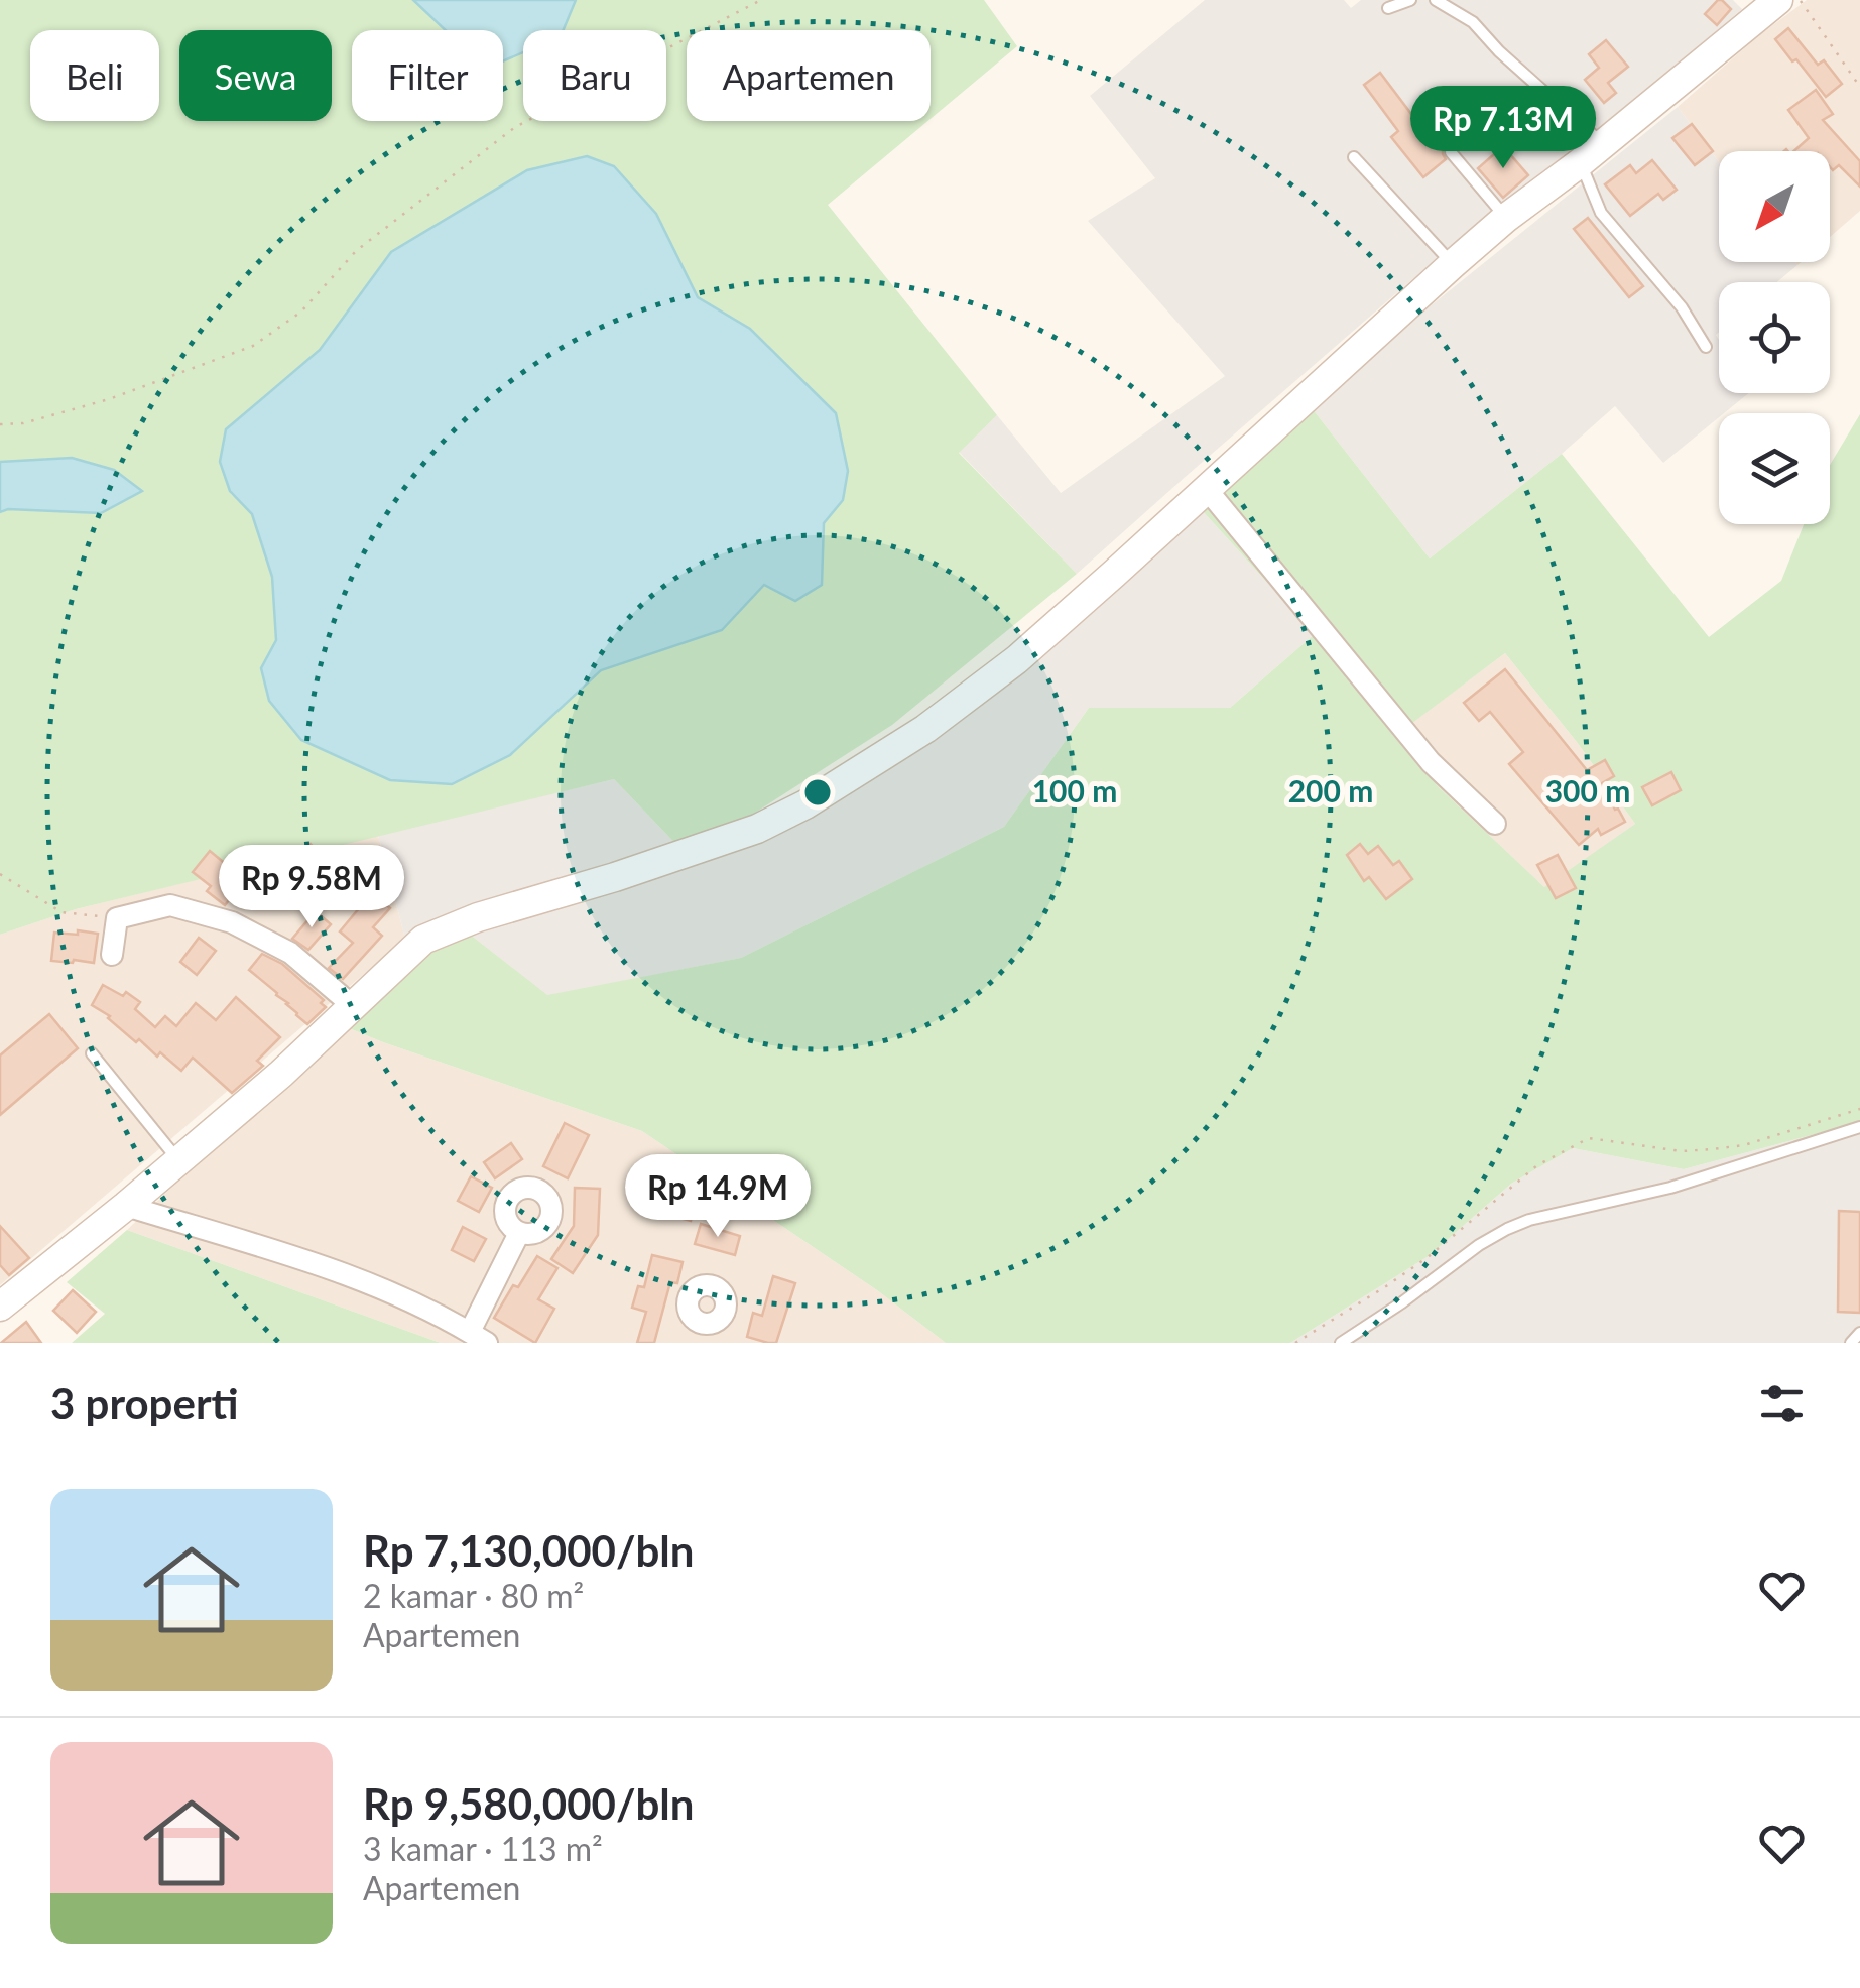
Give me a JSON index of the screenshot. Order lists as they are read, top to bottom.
{
  "north": "bottom left",
  "page": {
    "chip": [
      "Beli",
      "Sewa",
      "Filter",
      "Baru",
      "Apartemen"
    ],
    "price": ["Rp 7.13M", "Rp 9.58M", "Rp 14.9M"],
    "heading": "3 properti",
    "list": [
      {
        "name": "Rp 7,130,000/bln",
        "note": "2 kamar · 80 m² · Apartemen"
      },
      {
        "name": "Rp 9,580,000/bln",
        "note": "3 kamar · 113 m² · Apartemen"
      }
    ]
  },
  "rings": ["100 m", "200 m", "300 m"]
}
